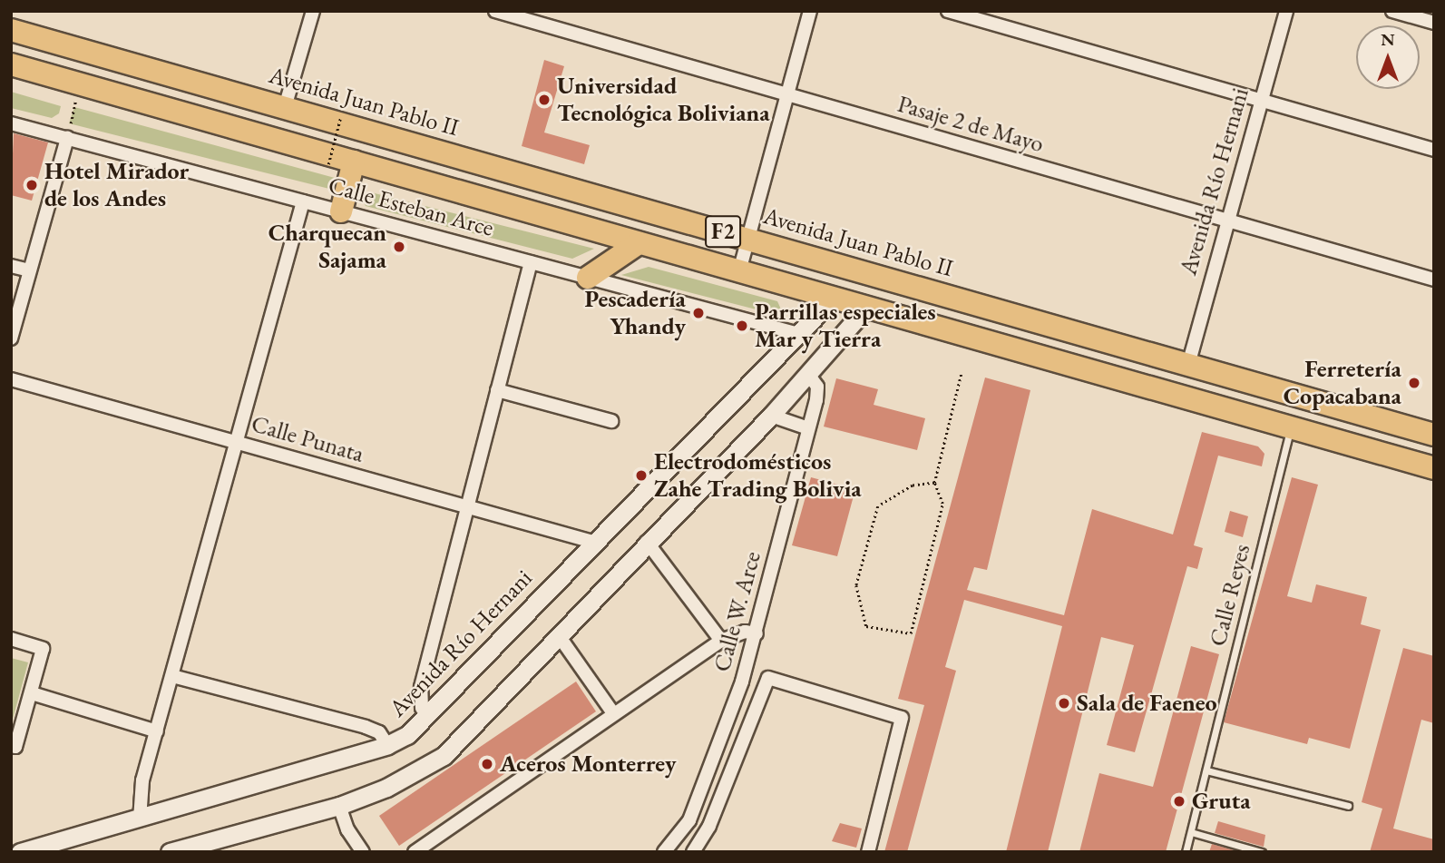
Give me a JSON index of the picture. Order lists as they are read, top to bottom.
{
  "streets": {
    "highway": ["Avenida Juan Pablo II", "F2"],
    "street": [
      "Pasaje 2 de Mayo",
      "Avenida Río Hernani",
      "Calle Esteban Arce",
      "Calle Punata",
      "Calle W. Arce"
    ],
    "lane": ["Calle Reyes"]
  },
  "crossings": [
    ["Avenida Juan Pablo II", "Avenida Río Hernani"],
    ["Pasaje 2 de Mayo", "Avenida Río Hernani"],
    ["Avenida Río Hernani", "Calle Esteban Arce"],
    ["Avenida Río Hernani", "F2"],
    ["Avenida Río Hernani", "Calle Punata"],
    ["F2", "Calle Reyes"]
  ],
  "places": [
    "Universidad Tecnológica Boliviana",
    "Hotel Mirador de los Andes",
    "Charquecan Sajama",
    "Pescadería Yhandy",
    "Parrillas especiales Mar y Tierra",
    "Ferretería Copacabana",
    "Electrodomésticos Zahe Trading Bolivia",
    "Sala de Faeneo",
    "Aceros Monterrey",
    "Gruta"
  ],
  "north": "top"
}
